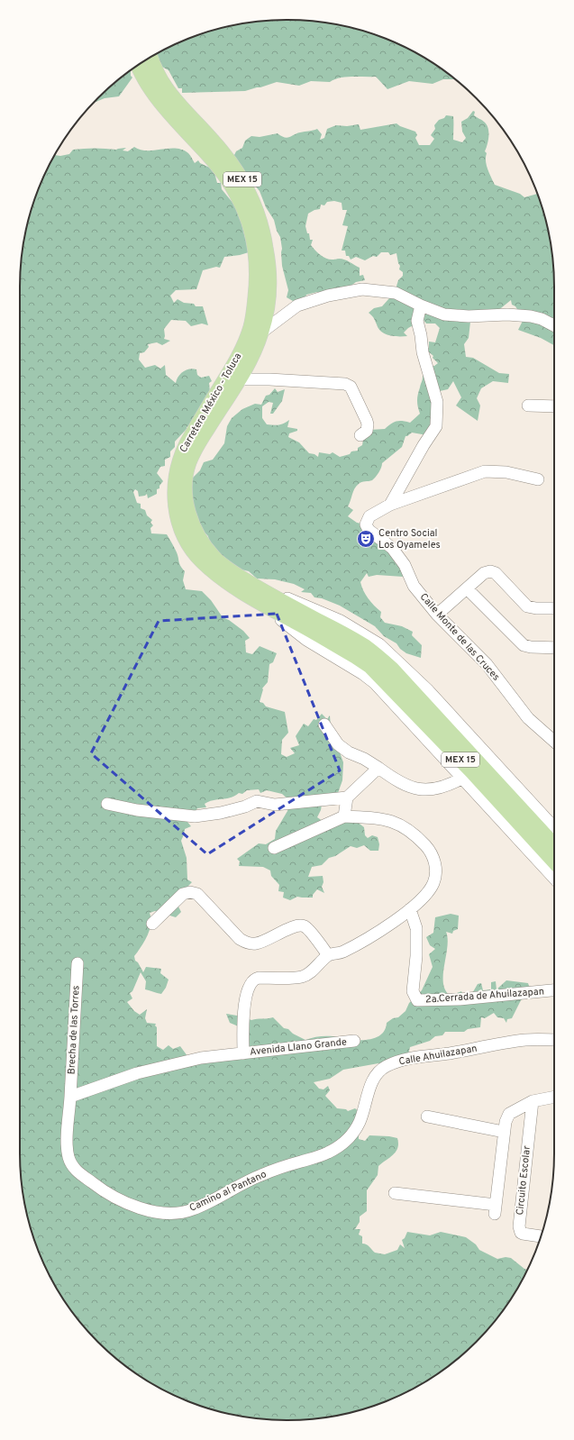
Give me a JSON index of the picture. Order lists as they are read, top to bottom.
{
  "streets": {
    "main road": ["MEX 15", "Carretera México - Toluca"],
    "street": [
      "Calle Monte de las Cruces",
      "2a.Cerrada de Ahuilazapan",
      "Brecha de las Torres",
      "Avenida Llano Grande",
      "Calle Ahuilazapan",
      "Circuito Escolar",
      "Camino al Pantano"
    ]
  },
  "crossings": [
    ["2a.Cerrada de Ahuilazapan", "Avenida Llano Grande"],
    ["Brecha de las Torres", "Avenida Llano Grande"],
    ["Brecha de las Torres", "Camino al Pantano"],
    ["Avenida Llano Grande", "Camino al Pantano"],
    ["Calle Ahuilazapan", "Camino al Pantano"]
  ],
  "places": {
    "theatre": ["Centro Social Los Oyameles"]
  }
}
